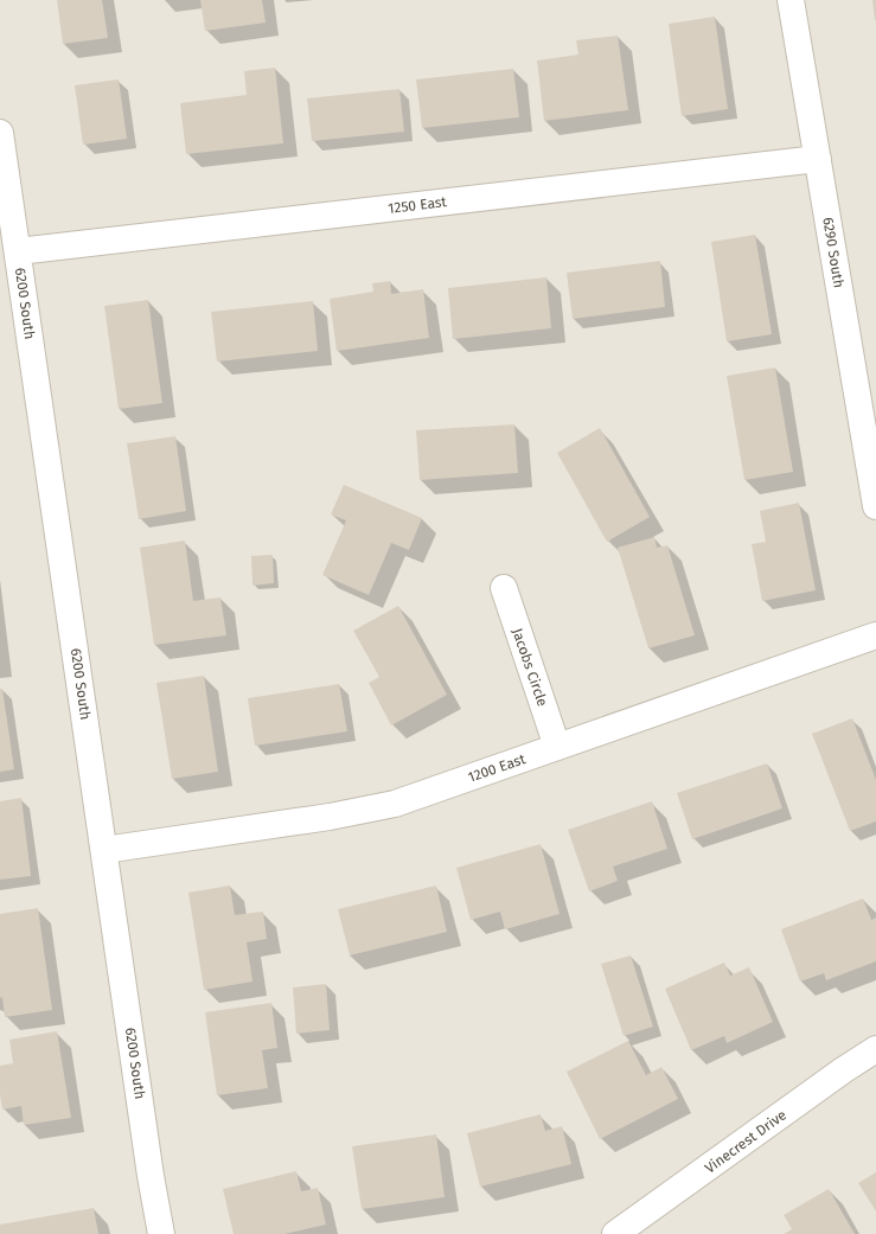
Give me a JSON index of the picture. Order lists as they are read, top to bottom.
{
  "streets": {
    "street": [
      "1250 East",
      "6290 South",
      "6200 South",
      "Jacobs Circle",
      "1200 East",
      "Vinecrest Drive"
    ]
  },
  "crossings": [
    ["1250 East", "6290 South"],
    ["1250 East", "6200 South"],
    ["6200 South", "1200 East"],
    ["Jacobs Circle", "1200 East"]
  ]
}
